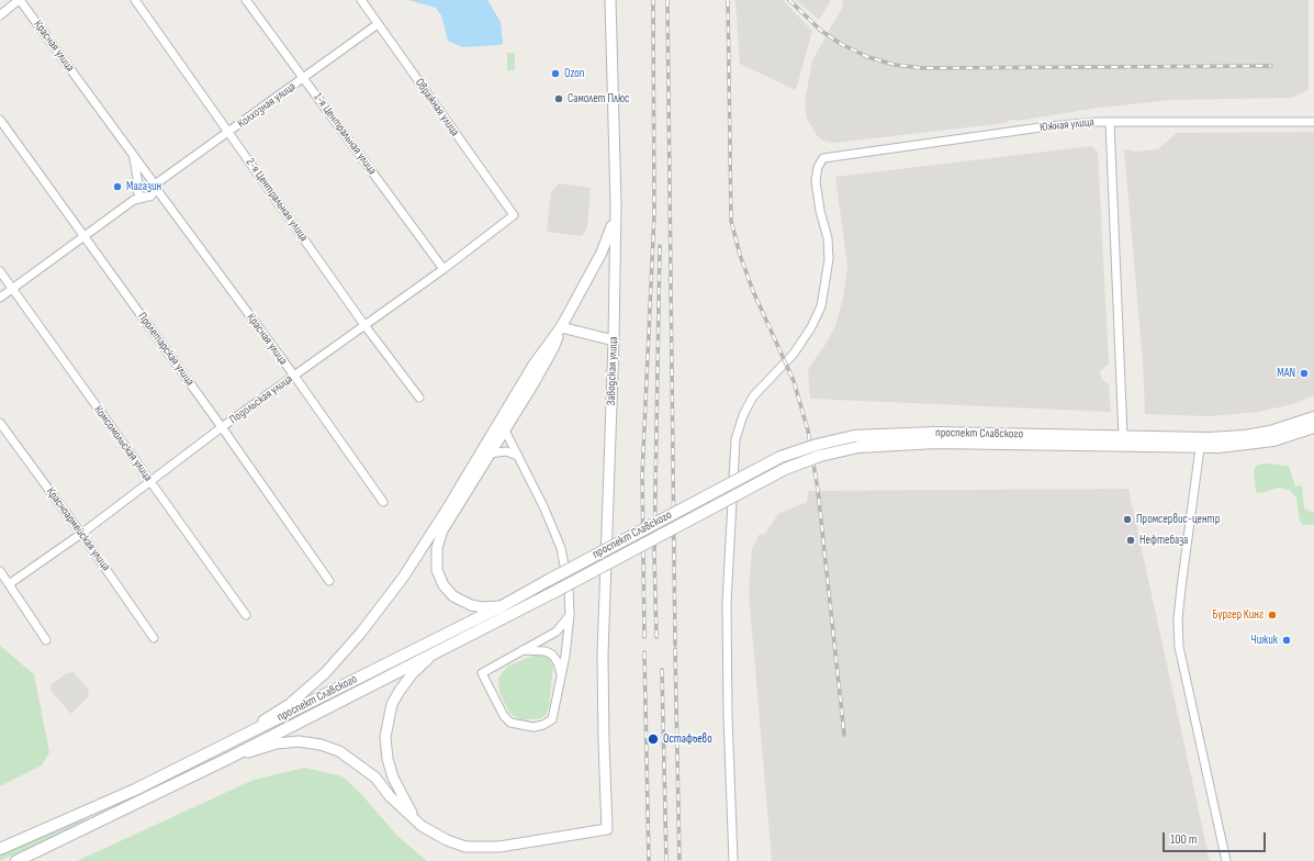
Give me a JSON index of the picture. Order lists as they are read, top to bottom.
{
  "streets": {
    "main road": ["проспект Славского"],
    "street": [
      "Красная улица",
      "Колхозная улица",
      "Овражная улица",
      "Южная улица",
      "1-я Центральная улица",
      "2-я Центральная улица",
      "Пролетарская улица",
      "Заводская улица",
      "Подольская улица",
      "Комсомольская улица",
      "Красноармейская улица"
    ]
  },
  "crossings": [
    ["Красная улица", "Колхозная улица"],
    ["Красная улица", "Подольская улица"],
    ["Колхозная улица", "Овражная улица"],
    ["Колхозная улица", "1-я Центральная улица"],
    ["Колхозная улица", "2-я Центральная улица"],
    ["Овражная улица", "Подольская улица"],
    ["1-я Центральная улица", "Подольская улица"],
    ["2-я Центральная улица", "Подольская улица"],
    ["Пролетарская улица", "Подольская улица"],
    ["Подольская улица", "Комсомольская улица"],
    ["Подольская улица", "Красноармейская улица"]
  ],
  "places": [
    "Ozon",
    "Самолет Плюс",
    "Магазин",
    "MAN",
    "Промсервис-центр",
    "Нефтебаза",
    "Бургер Кинг",
    "Чижик",
    "Остафьево"
  ],
  "scale_bar": "100 m"
}
